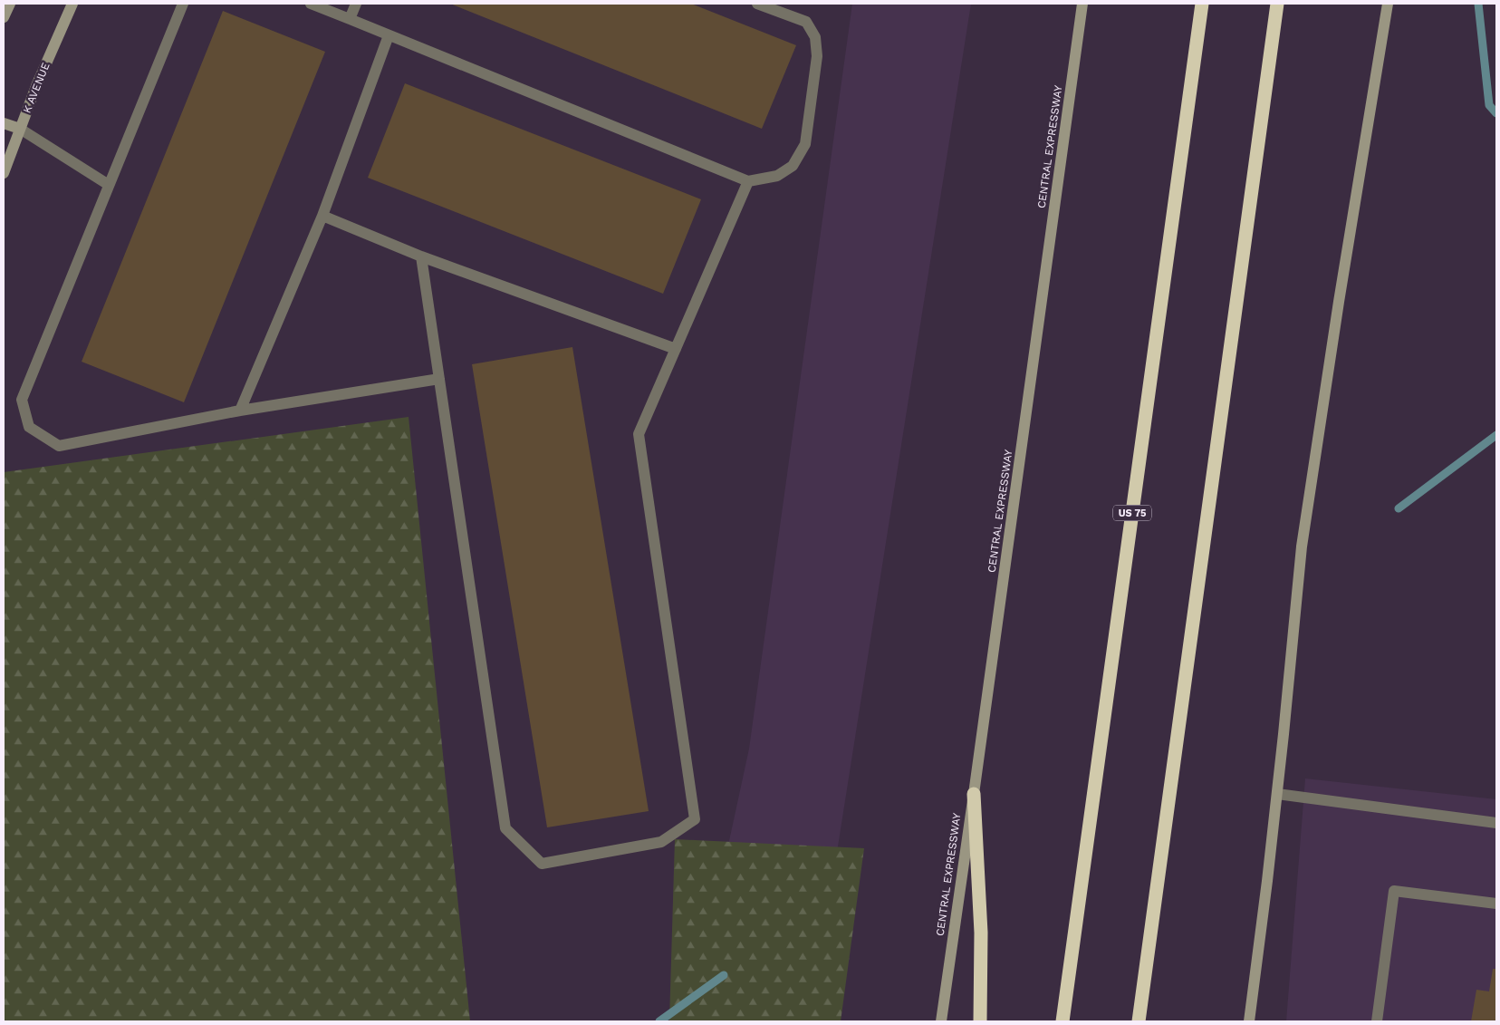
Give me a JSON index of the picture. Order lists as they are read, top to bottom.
{
  "streets": {
    "highway": ["US 75"],
    "main road": ["K AVENUE", "CENTRAL EXPRESSWAY"]
  }
}
